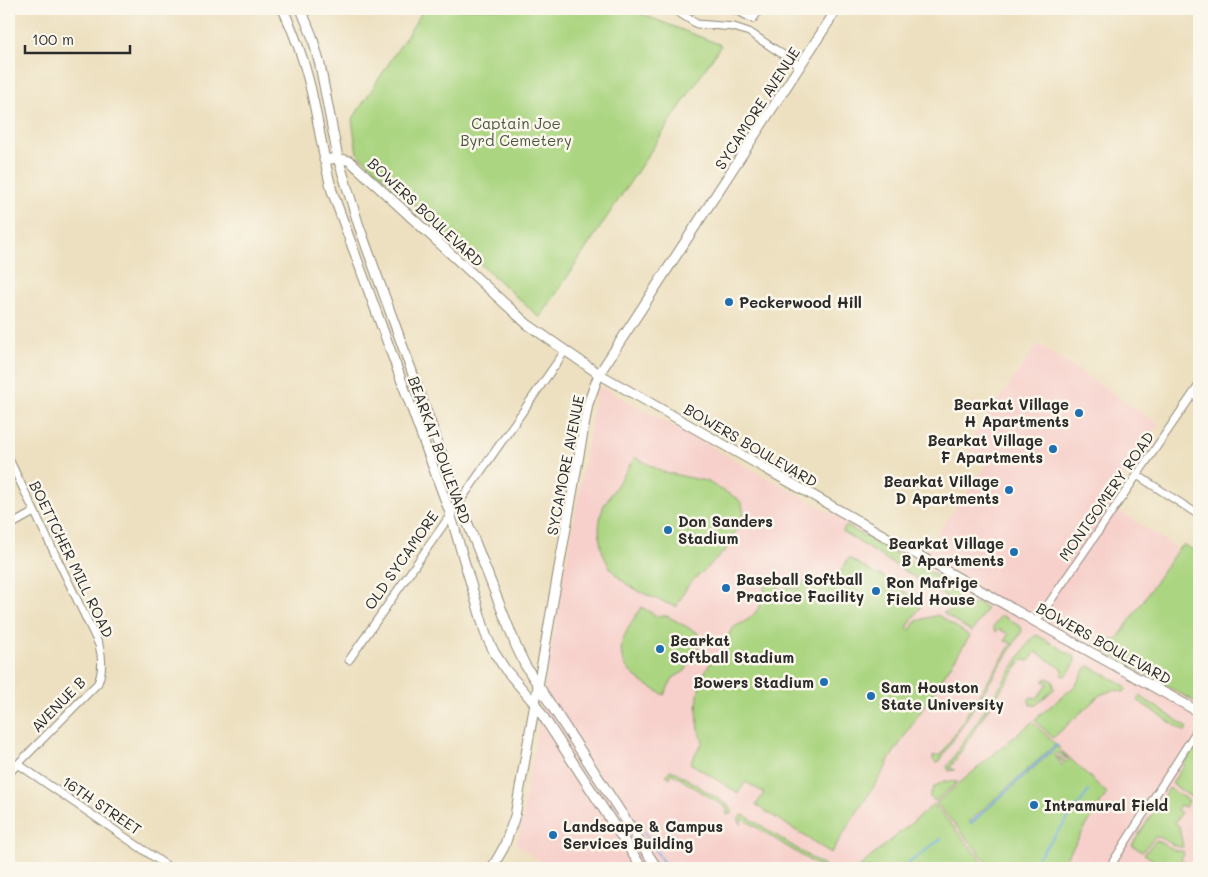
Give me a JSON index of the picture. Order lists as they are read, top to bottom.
{
  "streets": {
    "street": [
      "SYCAMORE AVENUE",
      "BOWERS BOULEVARD",
      "BEARKAT BOULEVARD",
      "MONTGOMERY ROAD",
      "BOETTCHER MILL ROAD",
      "OLD SYCAMORE",
      "AVENUE B",
      "16TH STREET"
    ]
  },
  "crossings": [
    ["SYCAMORE AVENUE", "BOWERS BOULEVARD"],
    ["SYCAMORE AVENUE", "BEARKAT BOULEVARD"],
    ["BOWERS BOULEVARD", "BEARKAT BOULEVARD"],
    ["BOWERS BOULEVARD", "MONTGOMERY ROAD"],
    ["BOWERS BOULEVARD", "OLD SYCAMORE"],
    ["BEARKAT BOULEVARD", "OLD SYCAMORE"],
    ["BOETTCHER MILL ROAD", "AVENUE B"],
    ["AVENUE B", "16TH STREET"]
  ],
  "parks": ["Captain Joe Byrd Cemetery"],
  "places": [
    "Peckerwood Hill",
    "Bearkat Village H Apartments",
    "Bearkat Village F Apartments",
    "Bearkat Village D Apartments",
    "Don Sanders Stadium",
    "Bearkat Village B Apartments",
    "Baseball Softball Practice Facility",
    "Ron Mafrige Field House",
    "Bearkat Softball Stadium",
    "Bowers Stadium",
    "Sam Houston State University",
    "Intramural Field",
    "Landscape & Campus Services Building"
  ],
  "scale_bar": "100 m"
}
